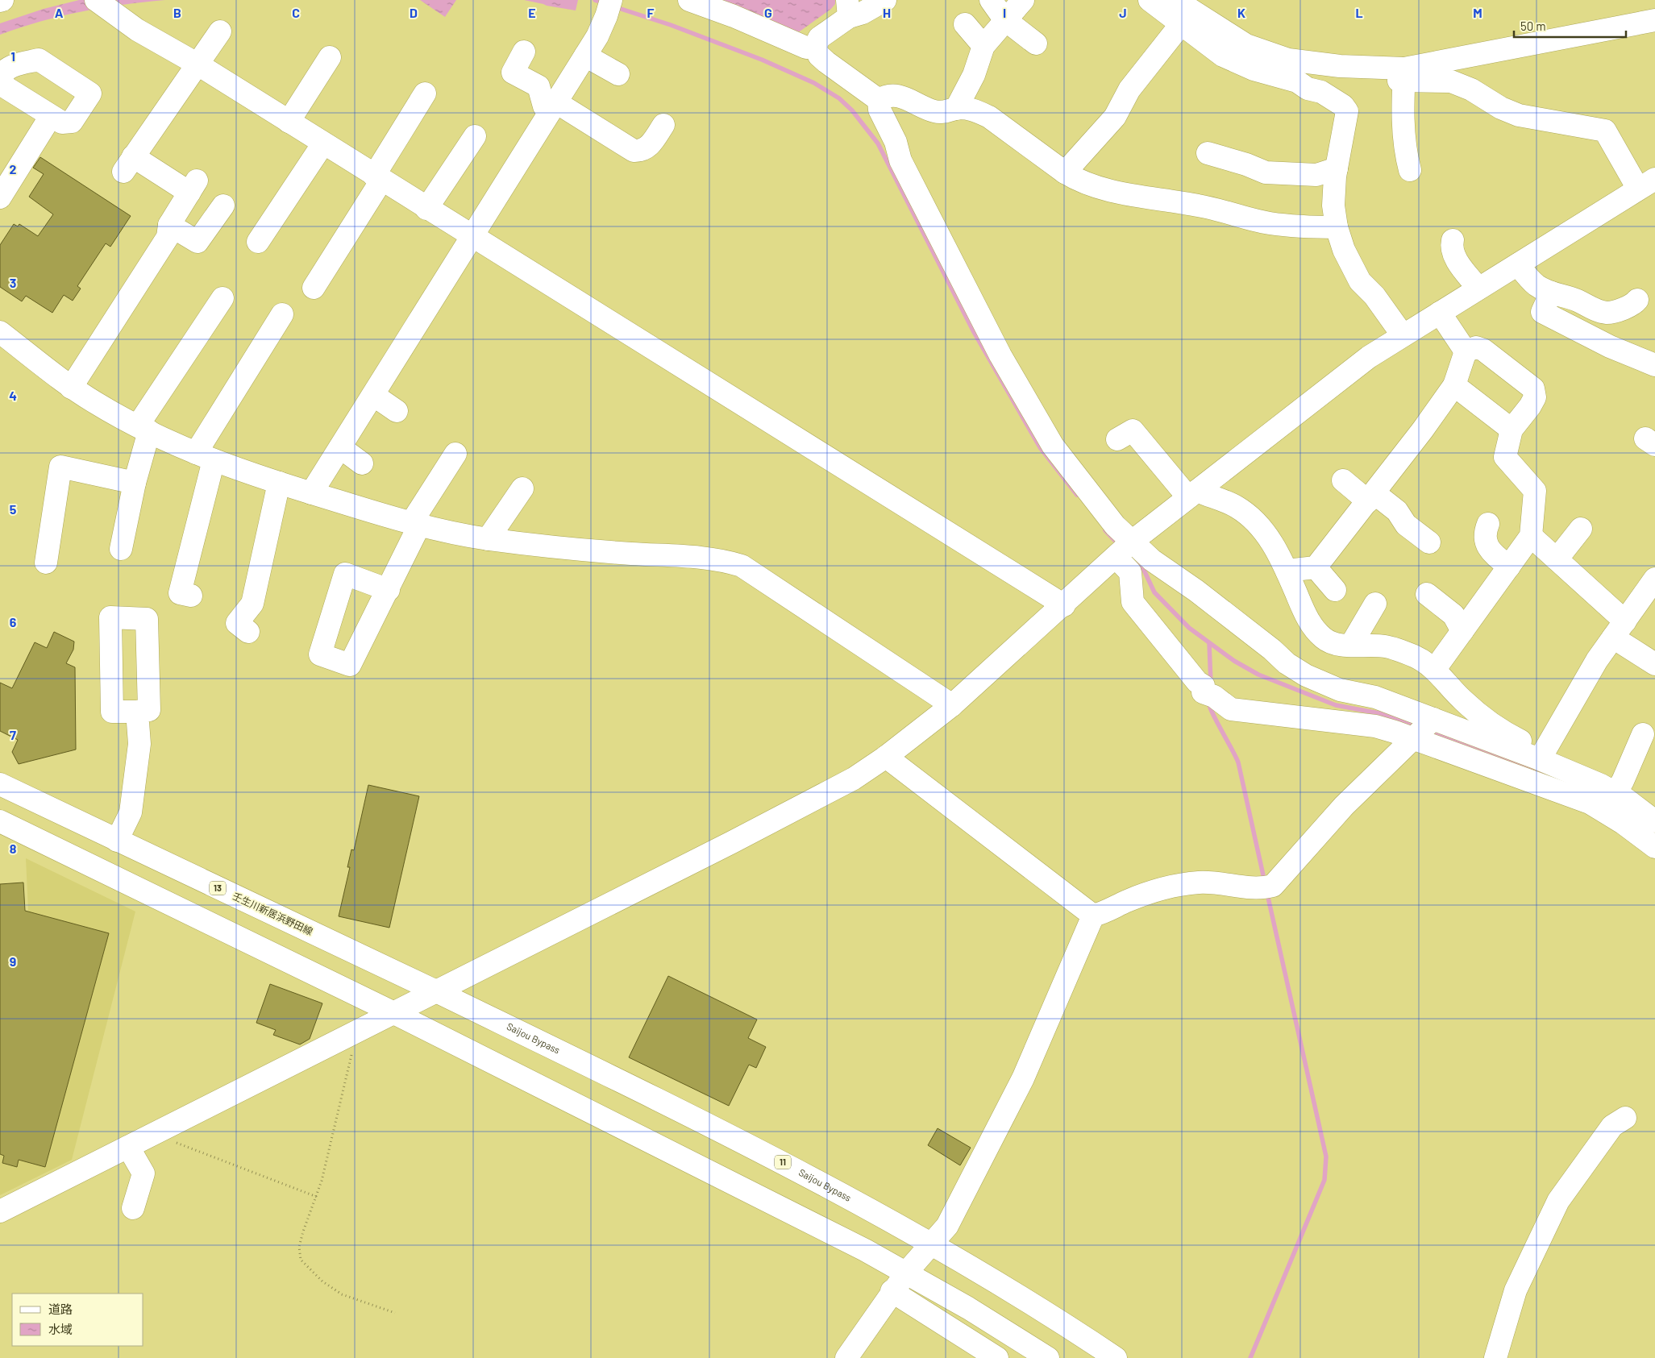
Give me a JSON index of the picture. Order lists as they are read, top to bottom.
{
  "streets": {
    "main road": [
      "13",
      "壬生川新居浜野田線",
      "Saijou Bypass",
      "11"
    ]
  },
  "crossings": [
    ["壬生川新居浜野田線", "Saijou Bypass"]
  ],
  "legend": ["道路", "水域"],
  "scale_bar": "50 m",
  "grid": {
    "columns": [
      "A",
      "B",
      "C",
      "D",
      "E",
      "F",
      "G",
      "H",
      "I",
      "J",
      "K",
      "L",
      "M"
    ],
    "rows": [
      "1",
      "2",
      "3",
      "4",
      "5",
      "6",
      "7",
      "8",
      "9"
    ]
  }
}
